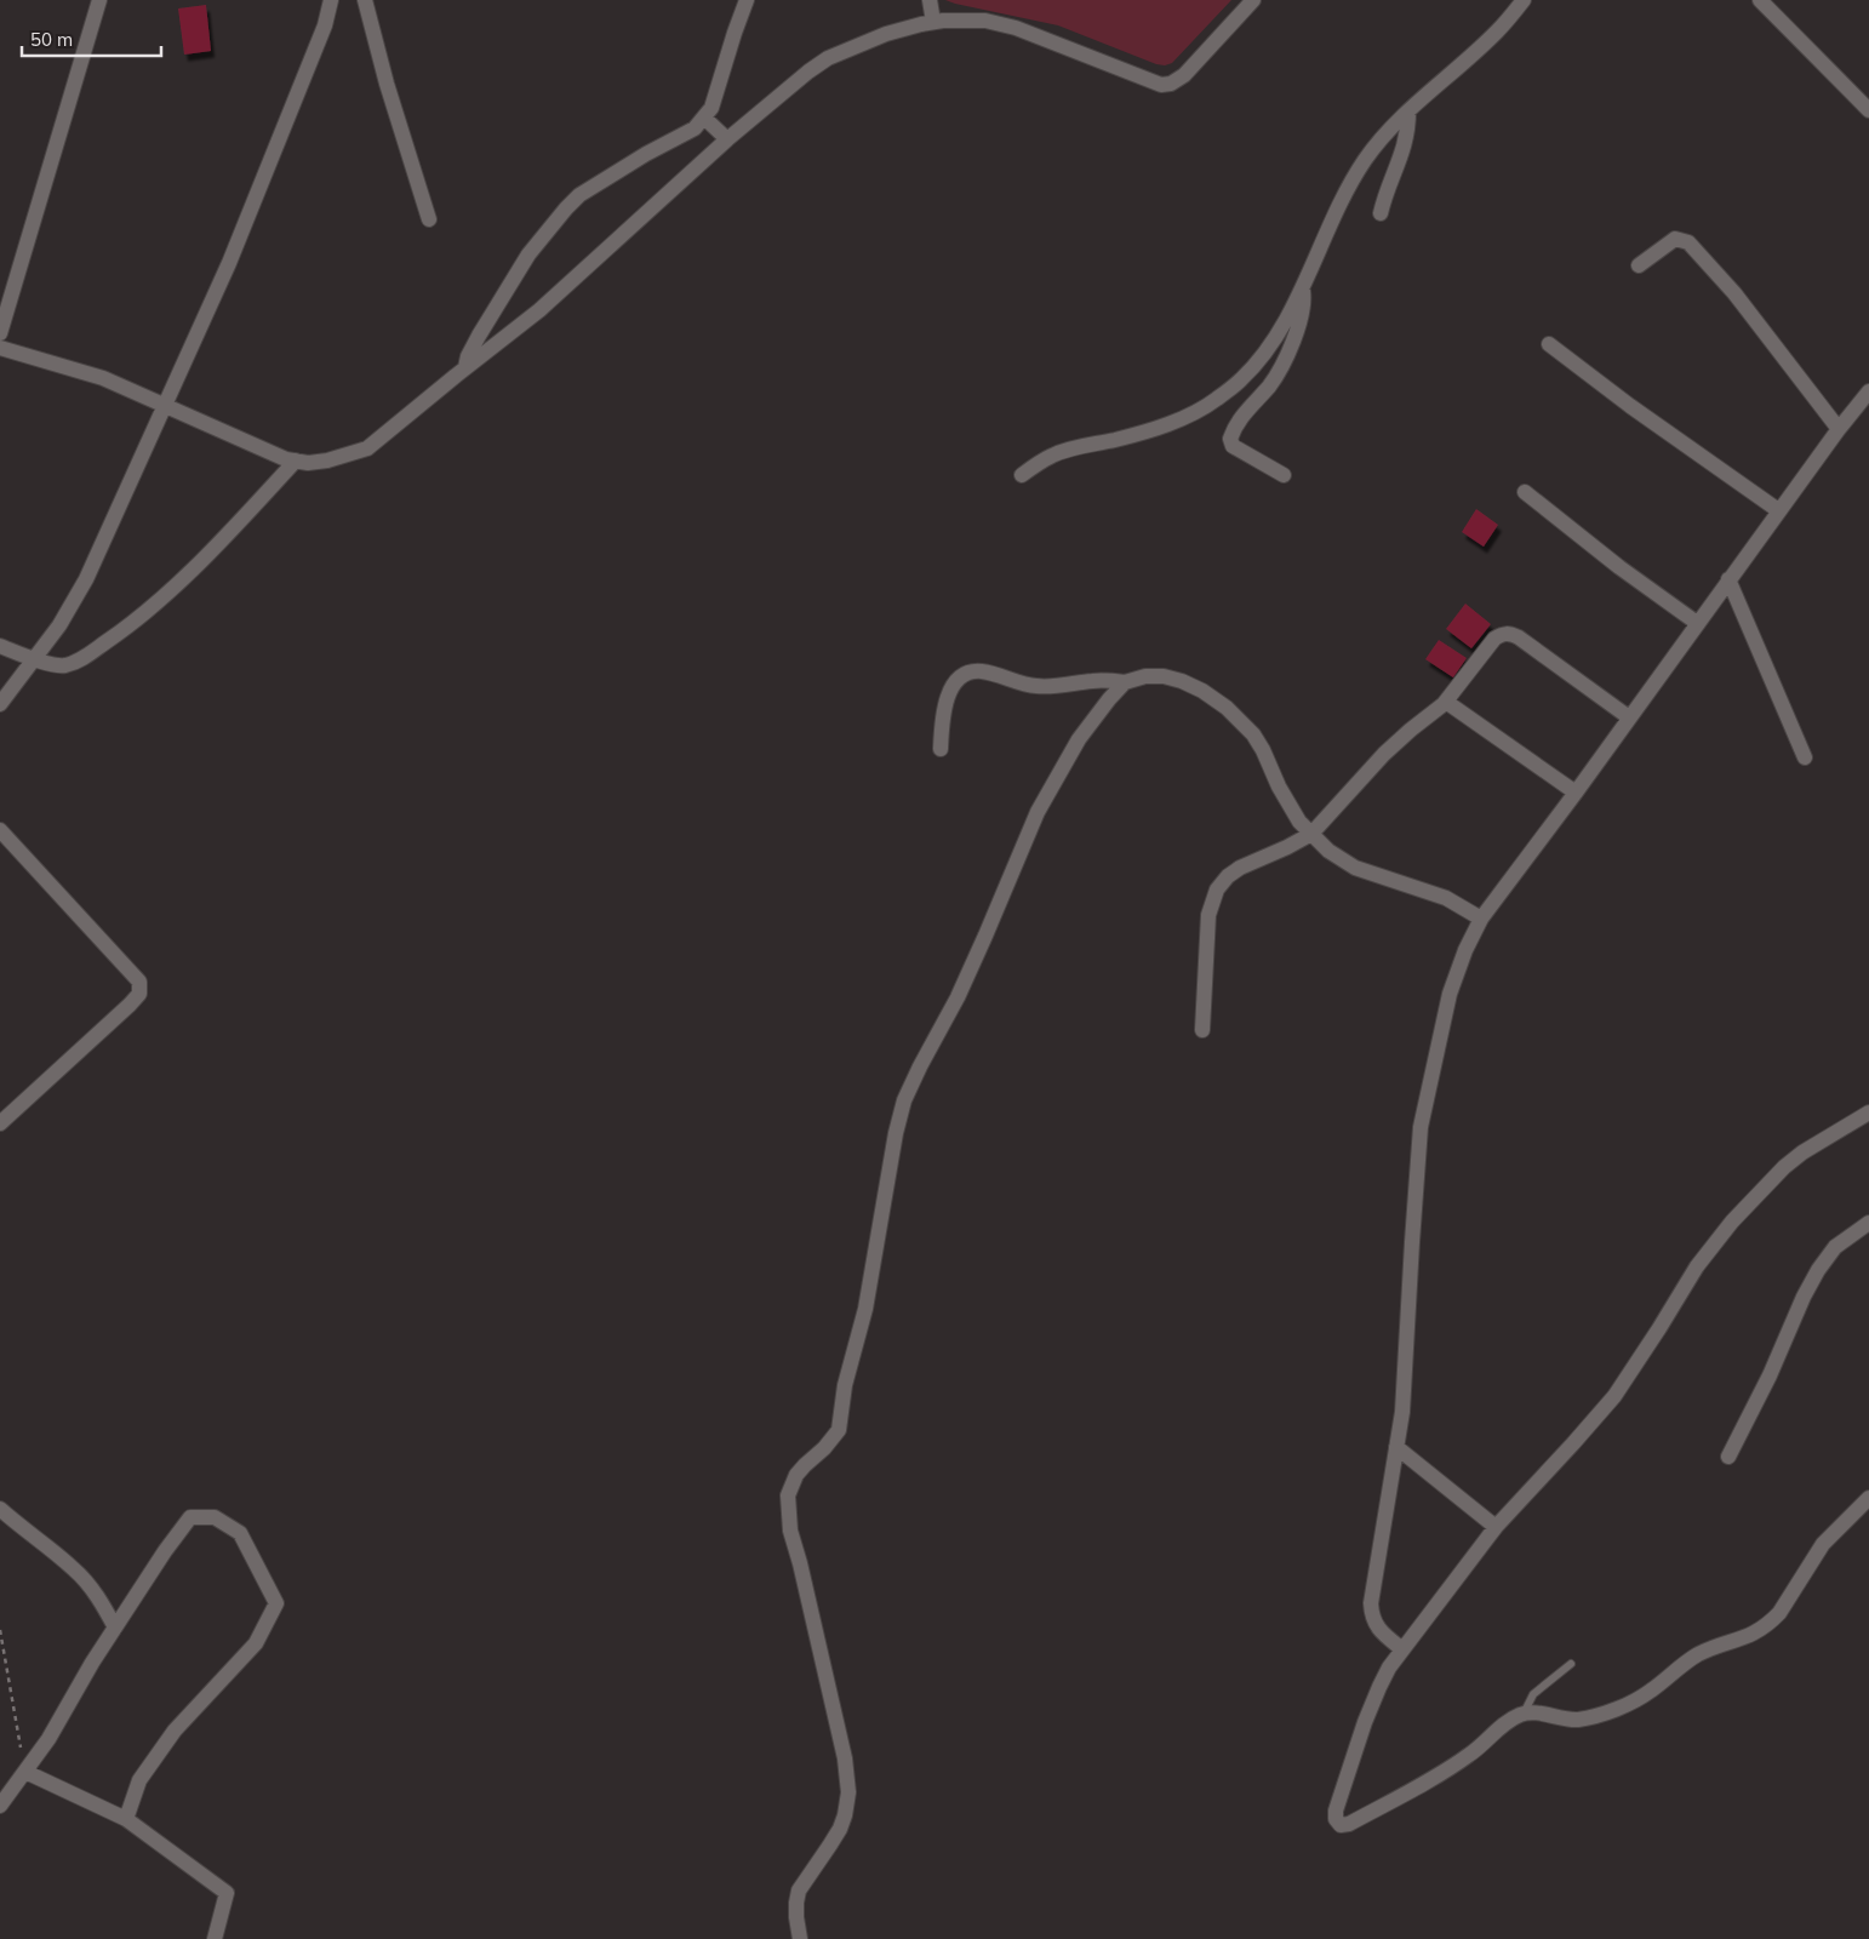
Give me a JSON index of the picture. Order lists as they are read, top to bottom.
{
  "scale_bar": "50 m"
}
